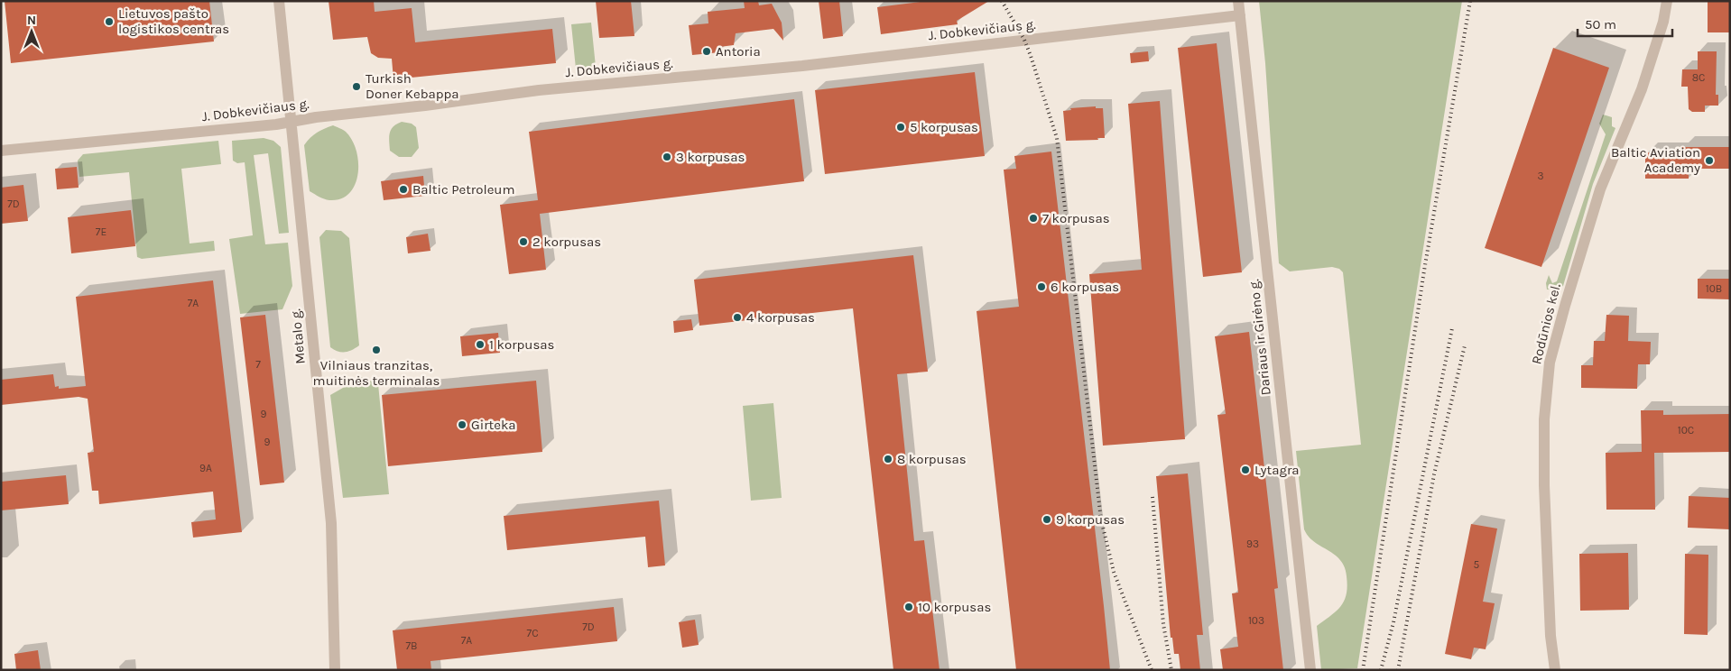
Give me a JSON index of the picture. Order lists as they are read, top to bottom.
{
  "streets": {
    "street": [
      "J. Dobkevičiaus g.",
      "Rodūnios kel.",
      "Metalo g.",
      "Dariaus ir Girėno g."
    ]
  },
  "crossings": [
    ["J. Dobkevičiaus g.", "Metalo g."],
    ["J. Dobkevičiaus g.", "Dariaus ir Girėno g."]
  ],
  "places": [
    "Lietuvos pašto logistikos centras",
    "Antoria",
    "Turkish Doner Kebappa",
    "5 korpusas",
    "3 korpusas",
    "Baltic Aviation Academy",
    "Baltic Petroleum",
    "7 korpusas",
    "2 korpusas",
    "6 korpusas",
    "4 korpusas",
    "1 korpusas",
    "Vilniaus tranzitas, muitinės terminalas",
    "Girteka",
    "8 korpusas",
    "Lytagra",
    "9 korpusas",
    "10 korpusas"
  ],
  "house_numbers": [
    "8C",
    "3",
    "7D",
    "7E",
    "10B",
    "7A",
    "7",
    "9",
    "10C",
    "9",
    "9A",
    "93",
    "5",
    "103",
    "7D",
    "7C",
    "7A",
    "7B"
  ],
  "scale_bar": "50 m",
  "north": "top"
}
